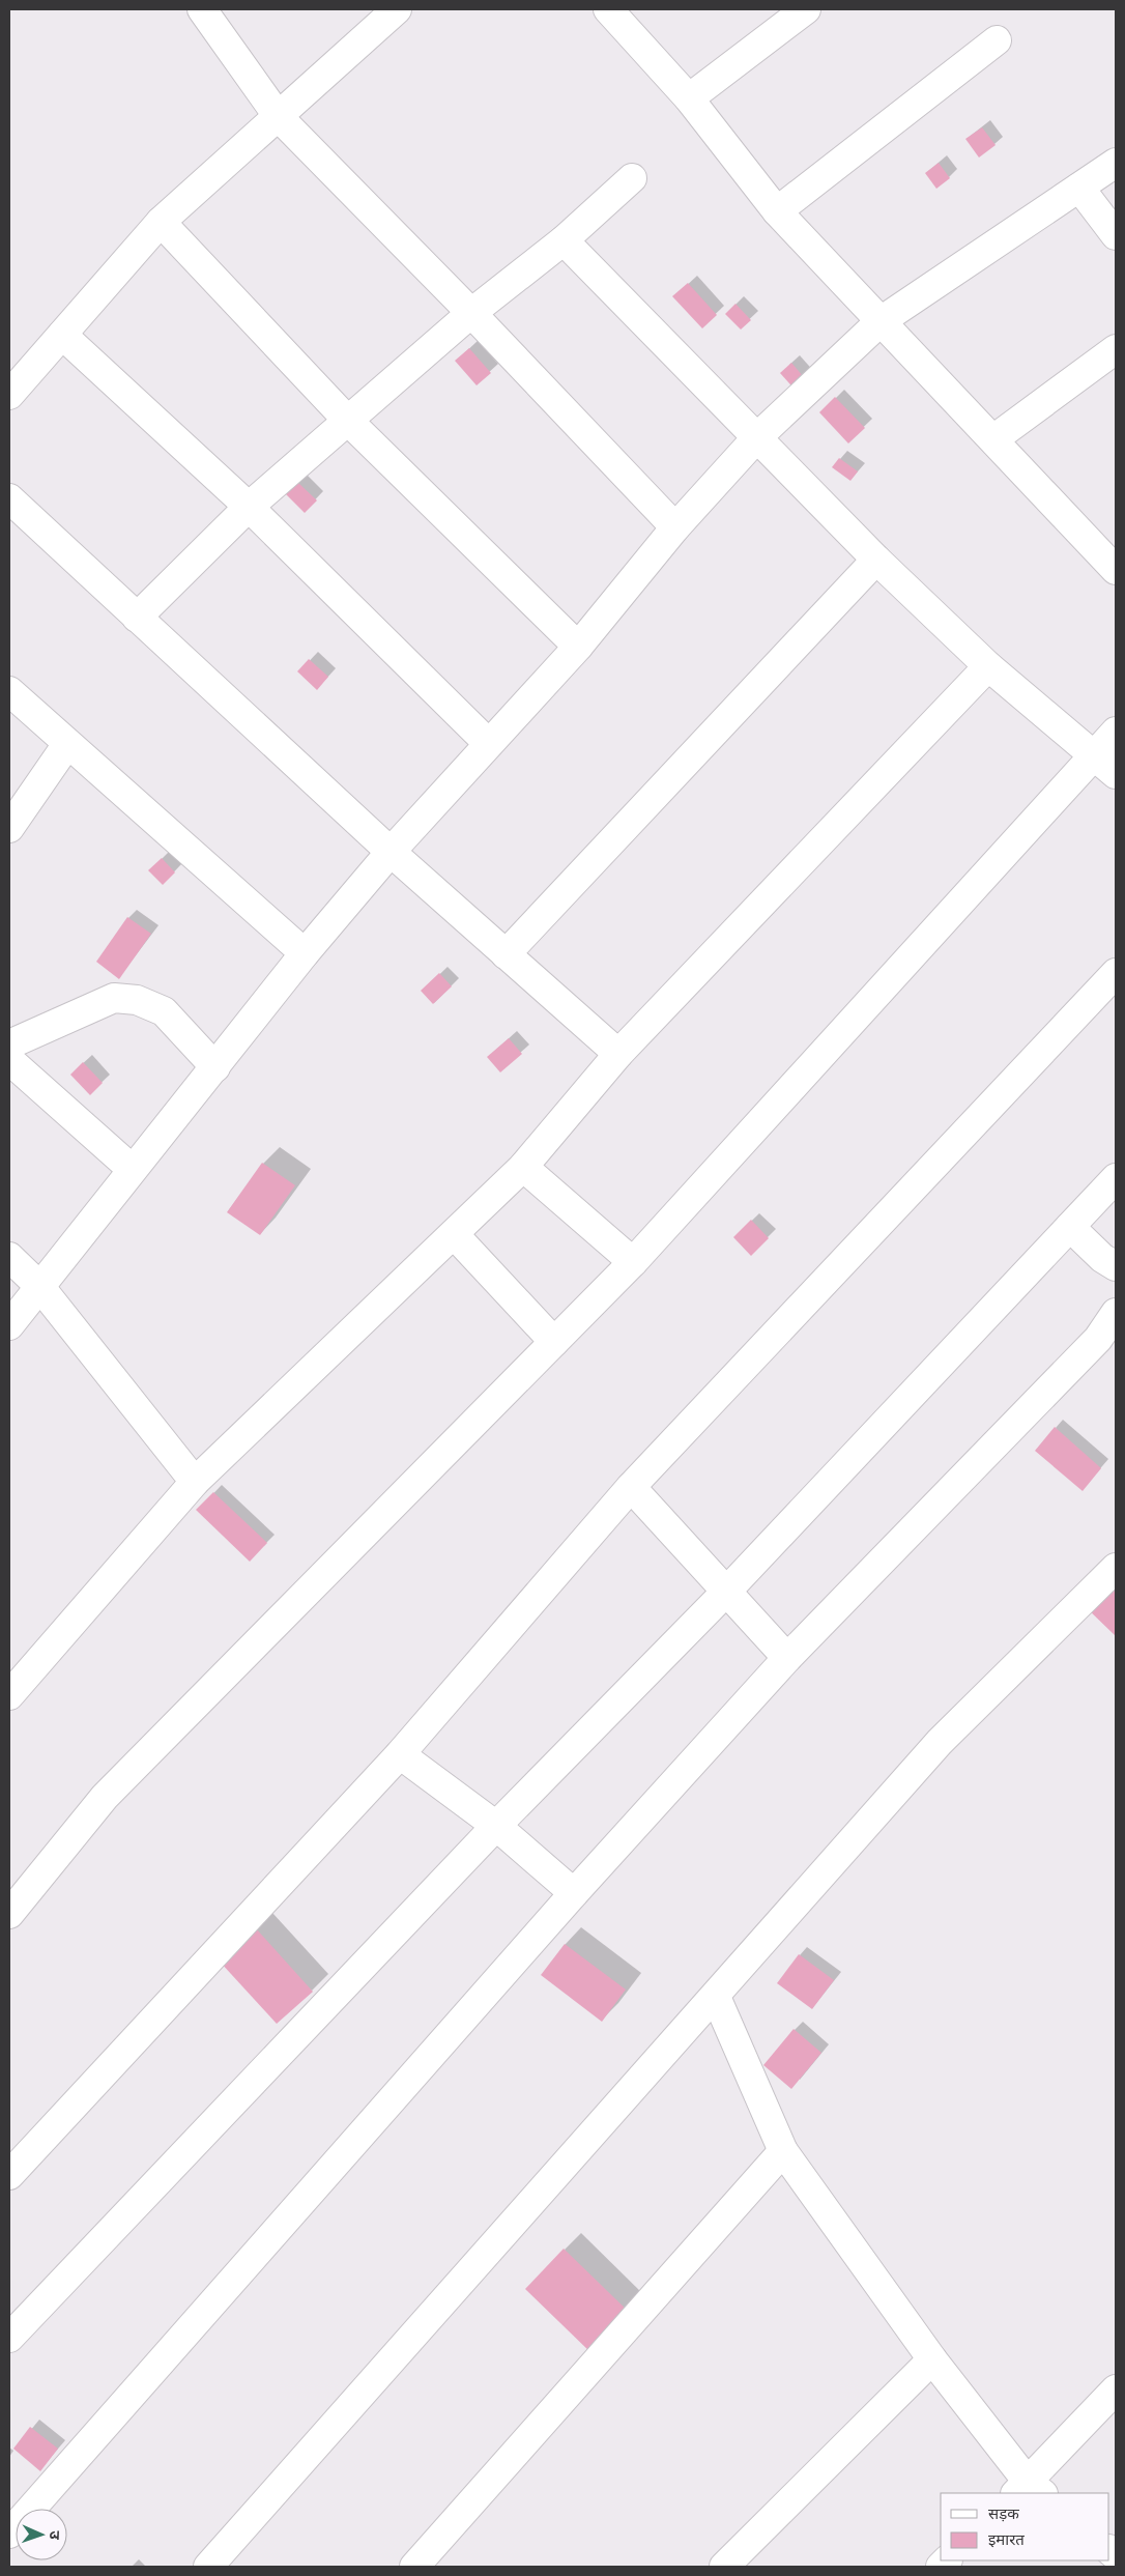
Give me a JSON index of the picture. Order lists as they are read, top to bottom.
{
  "legend": ["सड़क", "इमारत"],
  "north": "right"
}
